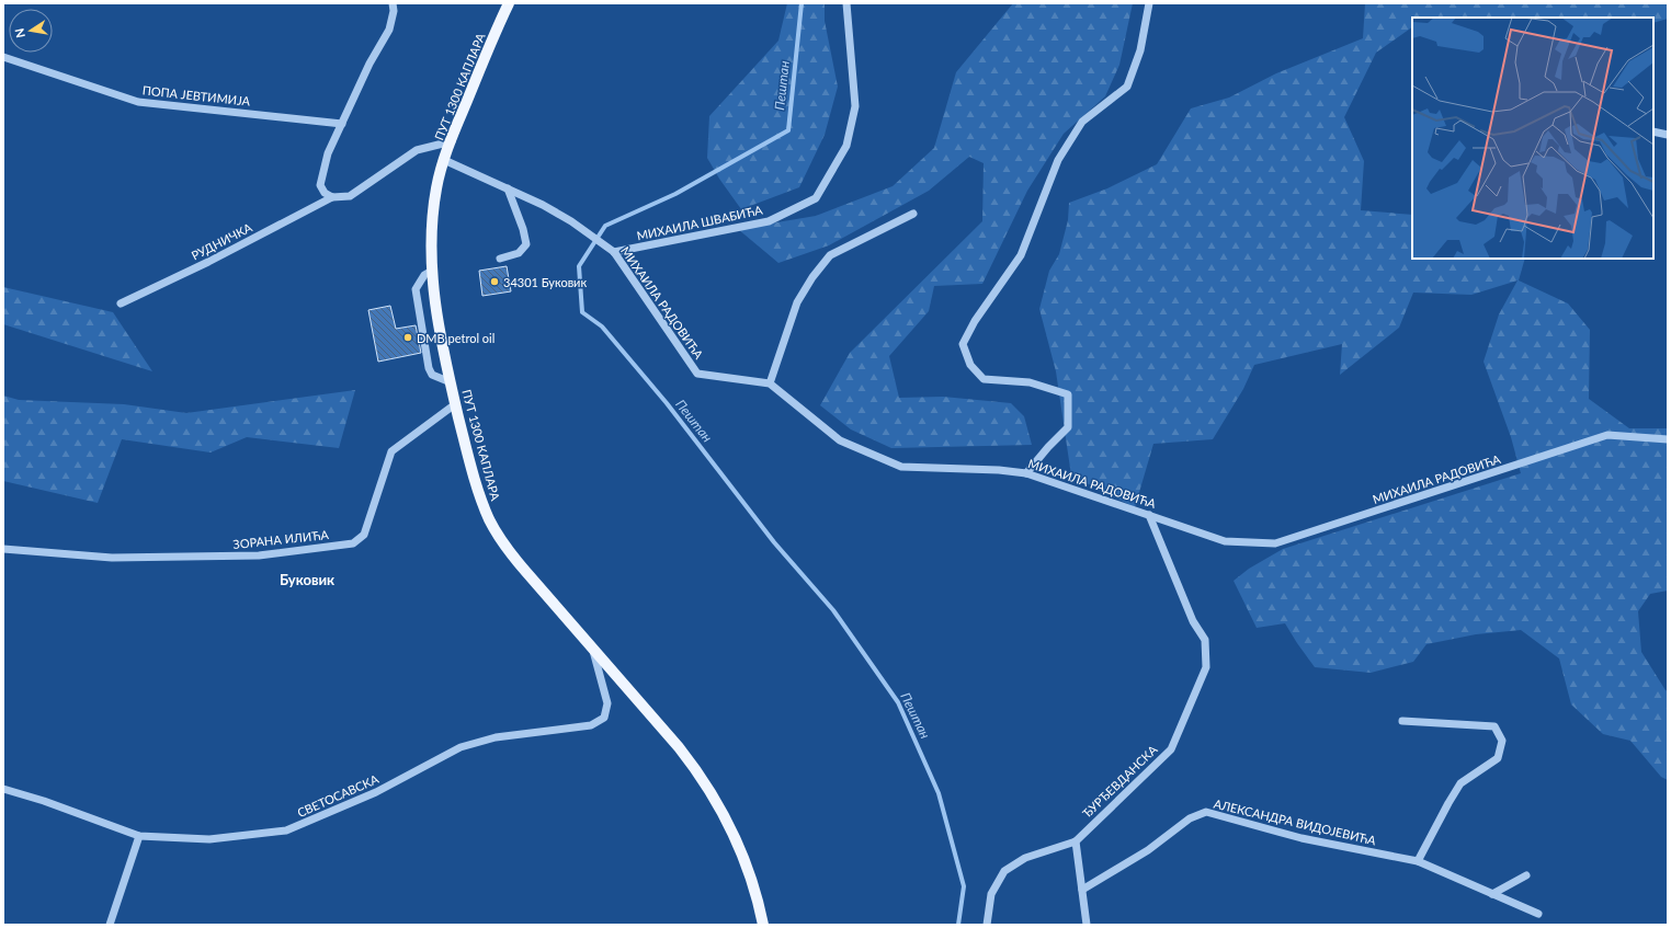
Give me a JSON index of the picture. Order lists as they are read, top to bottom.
{
  "streets": {
    "main road": ["ПУТ 1300 КАПЛАРА"],
    "street": [
      "ПОПА ЈЕВТИМИЈА",
      "МИХАИЛА ШВАБИЋА",
      "РУДНИЧКА",
      "МИХАИЛА РАДОВИЋА",
      "ЗОРАНА ИЛИЋА",
      "ЂУРЂЕВДАНСКА",
      "СВЕТОСАВСКА",
      "АЛЕКСАНДРА ВИДОЈЕВИЋА"
    ]
  },
  "crossings": [
    ["ПУТ 1300 КАПЛАРА", "РУДНИЧКА"],
    ["ПУТ 1300 КАПЛАРА", "МИХАИЛА РАДОВИЋА"],
    ["ПУТ 1300 КАПЛАРА", "ЗОРАНА ИЛИЋА"],
    ["ПУТ 1300 КАПЛАРА", "СВЕТОСАВСКА"],
    ["МИХАИЛА ШВАБИЋА", "МИХАИЛА РАДОВИЋА"],
    ["МИХАИЛА РАДОВИЋА", "ЂУРЂЕВДАНСКА"]
  ],
  "districts": ["Буковик"],
  "water": ["Пештан"],
  "places": ["34301 Буковик", "DMB petrol oil"],
  "north": "left"
}
